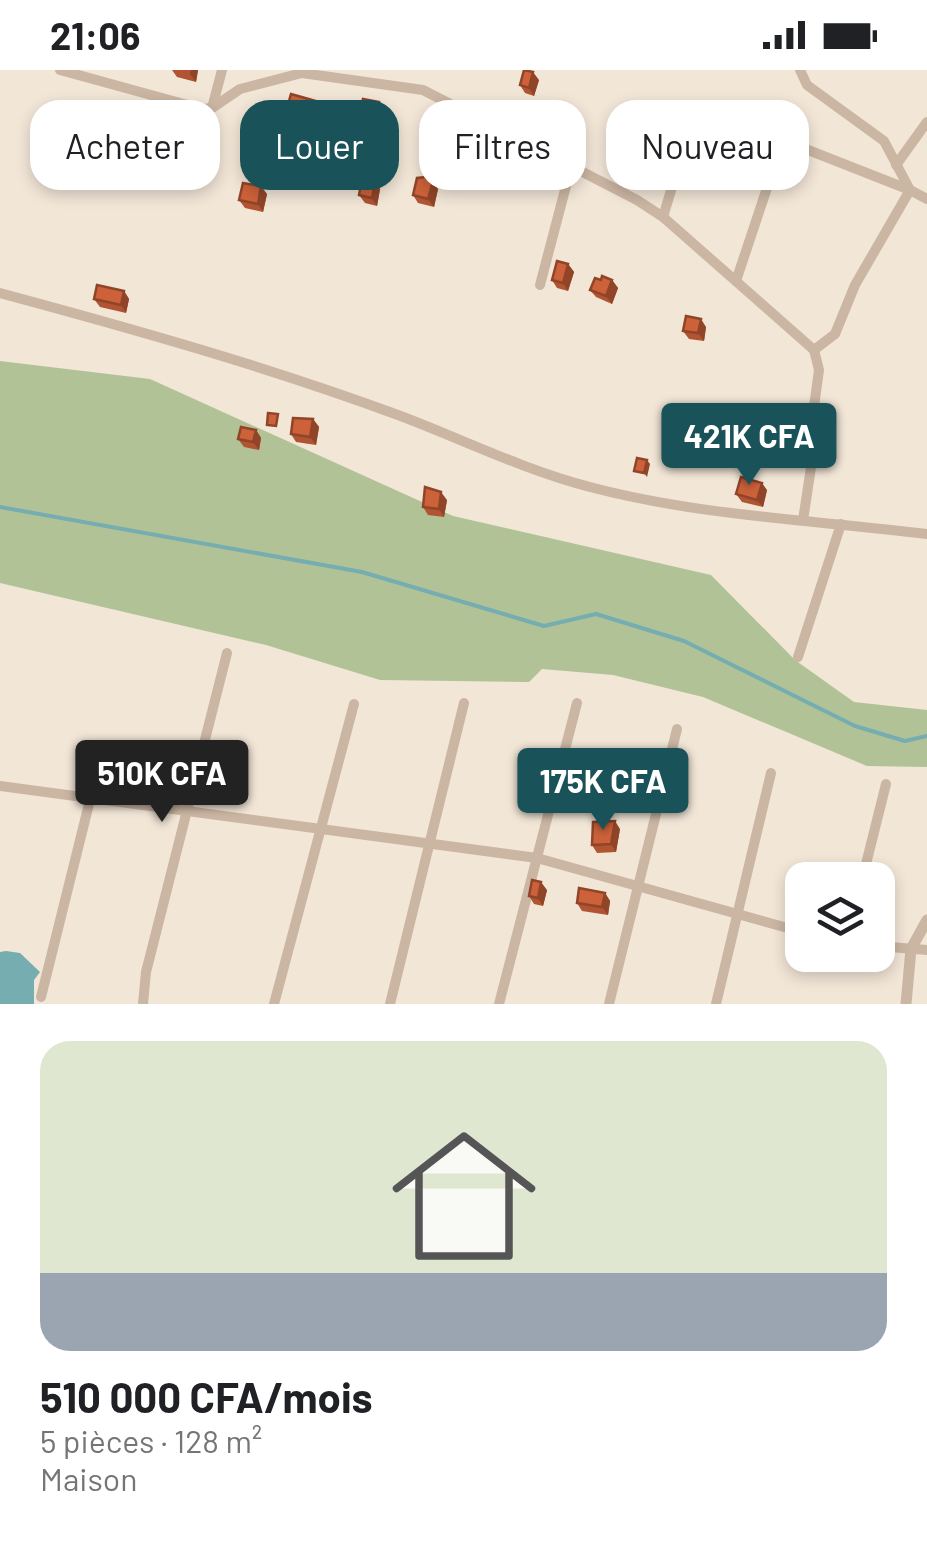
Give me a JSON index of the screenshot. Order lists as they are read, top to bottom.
{
  "page": {
    "status": "21:06",
    "chip": [
      "Acheter",
      "Louer",
      "Filtres",
      "Nouveau"
    ],
    "price": ["421K CFA", "510K CFA", "175K CFA"],
    "list": [
      {
        "name": "510 000 CFA/mois",
        "note": "5 pièces · 128 m² · Maison"
      }
    ]
  }
}
